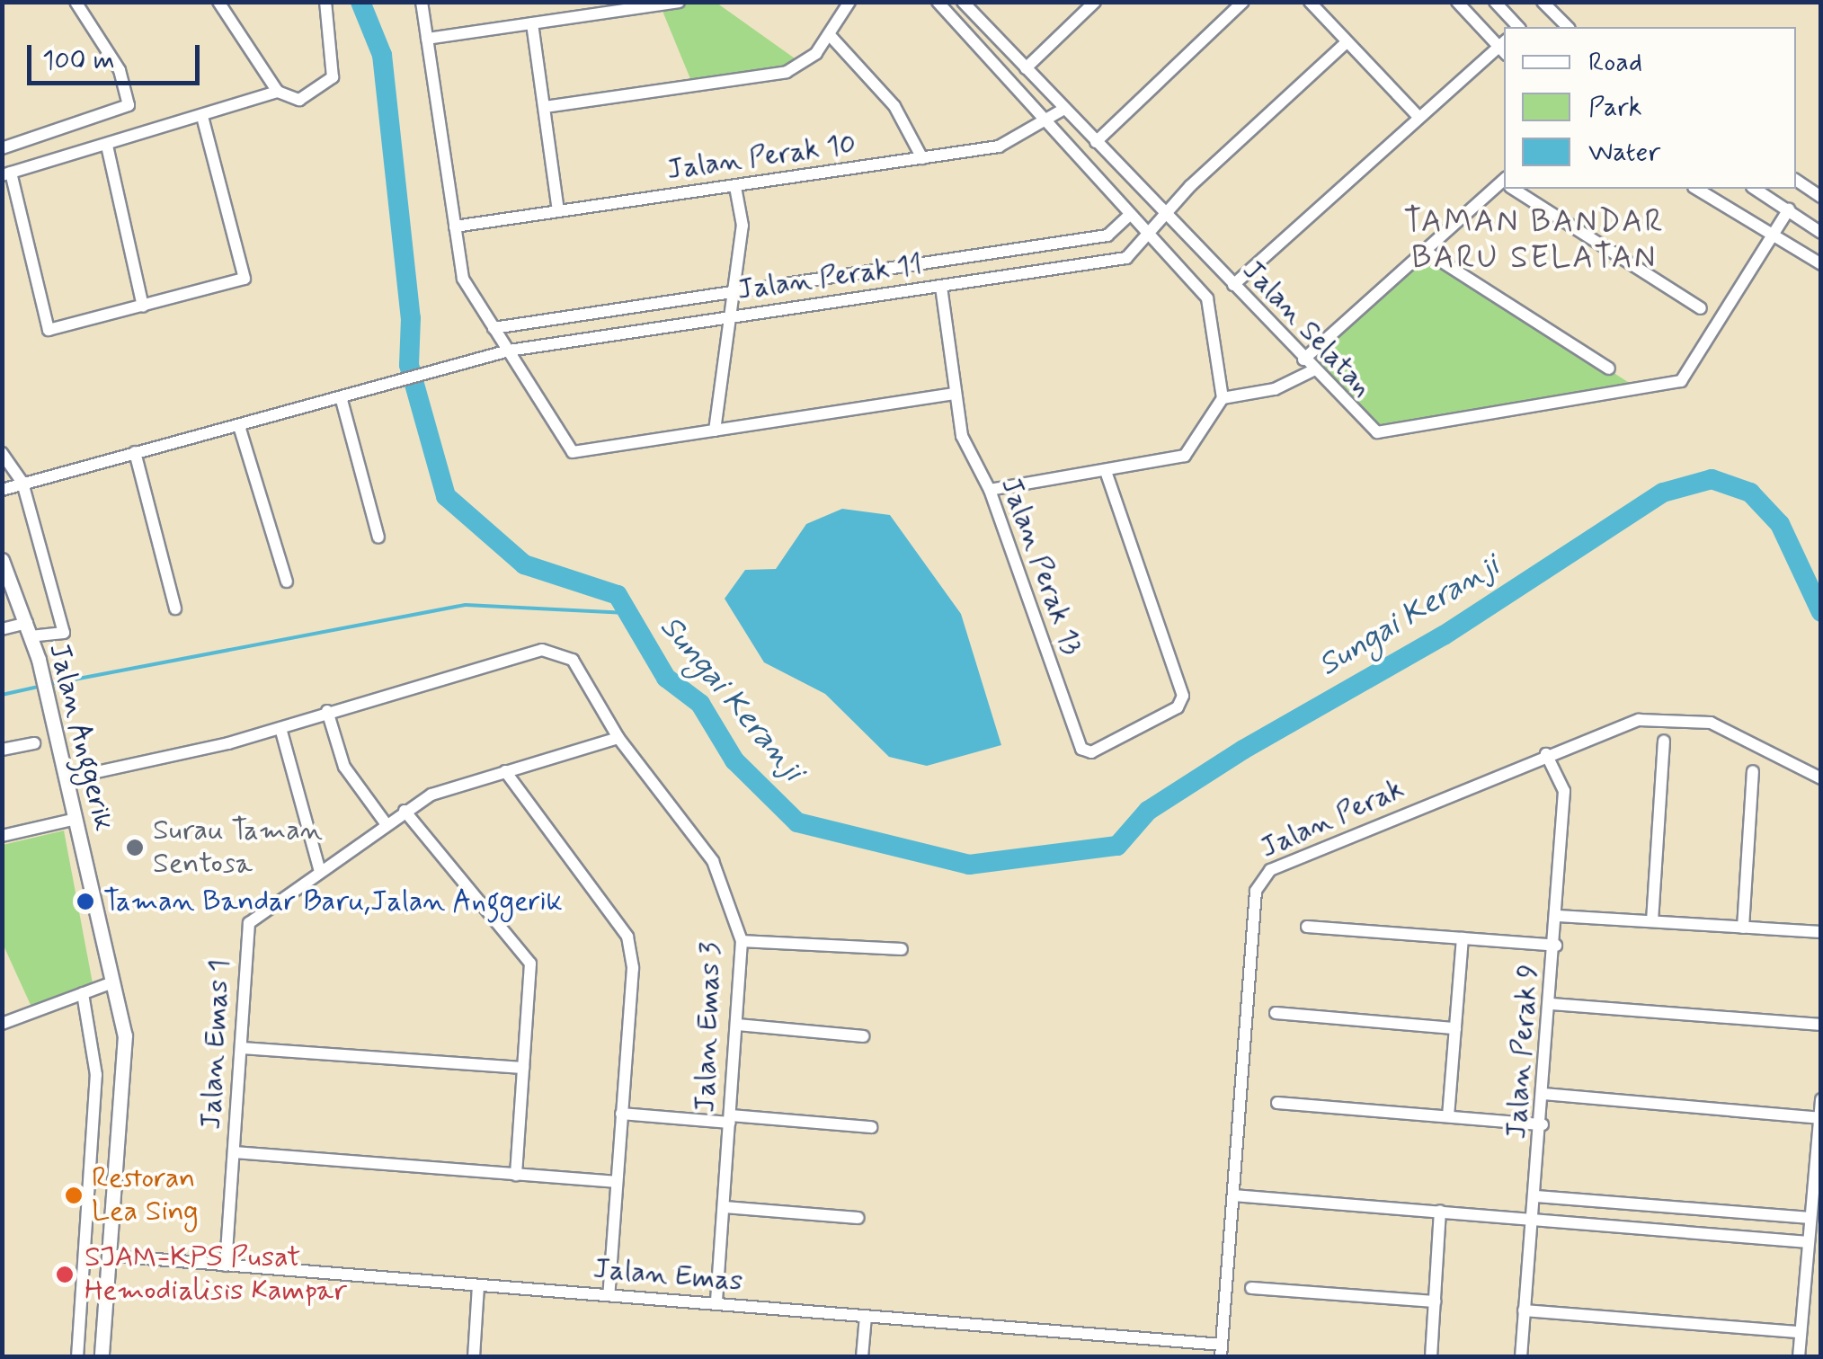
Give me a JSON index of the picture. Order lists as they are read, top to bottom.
{
  "streets": {
    "street": [
      "Jalan Perak 10",
      "Jalan Perak 11",
      "Jalan Selatan",
      "Jalan Perak 13",
      "Jalan Anggerik",
      "Jalan Perak",
      "Jalan Emas 3",
      "Jalan Emas 1",
      "Jalan Perak 9",
      "Jalan Emas"
    ]
  },
  "crossings": [
    ["Jalan Perak 10", "Jalan Selatan"],
    ["Jalan Perak 11", "Jalan Selatan"],
    ["Jalan Perak 11", "Jalan Perak 13"],
    ["Jalan Anggerik", "Jalan Emas"],
    ["Jalan Perak", "Jalan Perak 9"],
    ["Jalan Perak", "Jalan Emas"],
    ["Jalan Emas 3", "Jalan Emas 1"],
    ["Jalan Emas 3", "Jalan Emas"],
    ["Jalan Emas 1", "Jalan Emas"]
  ],
  "districts": ["TAMAN BANDAR BARU SELATAN"],
  "water": ["Sungai Keranji"],
  "places": [
    "Surau Taman Sentosa",
    "Taman Bandar Baru,Jalan Anggerik",
    "Restoran Lea Sing",
    "SJAM-KPS Pusat Hemodialisis Kampar"
  ],
  "legend": ["Road", "Park", "Water"],
  "scale_bar": "100 m"
}
